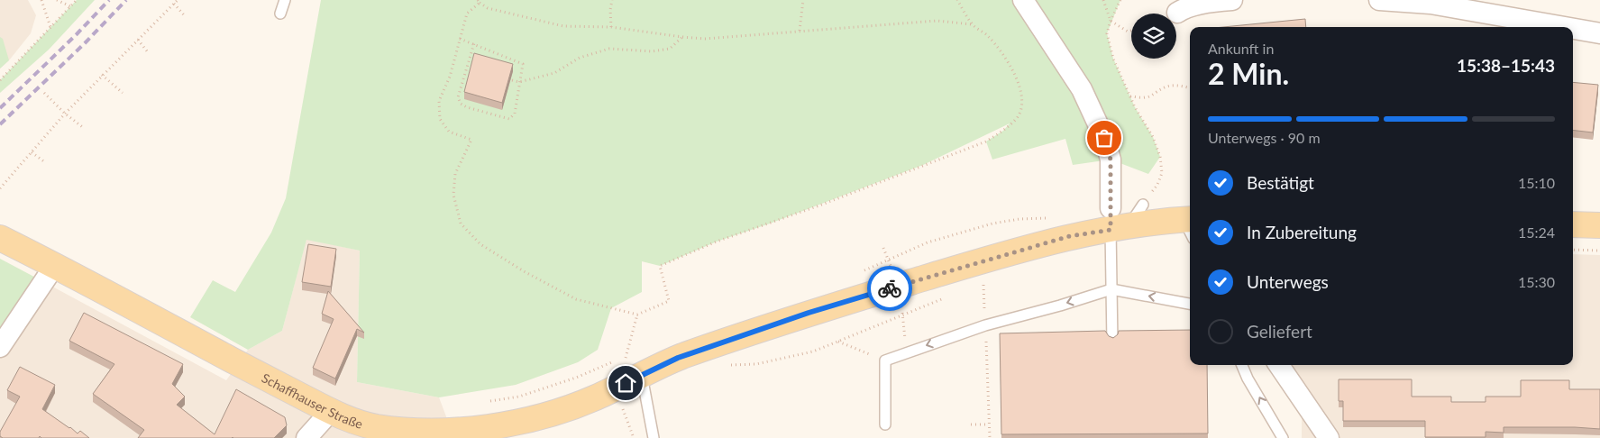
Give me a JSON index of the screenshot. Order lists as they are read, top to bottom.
{
  "streets": {
    "main road": ["Schaffhauser Straße"]
  },
  "page": {
    "heading": ["2 Min.", "Ankunft in", "15:38–15:43"],
    "bar": "Unterwegs · 90 m",
    "list": [
      ["Bestätigt", "15:10"],
      ["In Zubereitung", "15:24"],
      ["Unterwegs", "15:30"],
      "Geliefert"
    ]
  }
}
